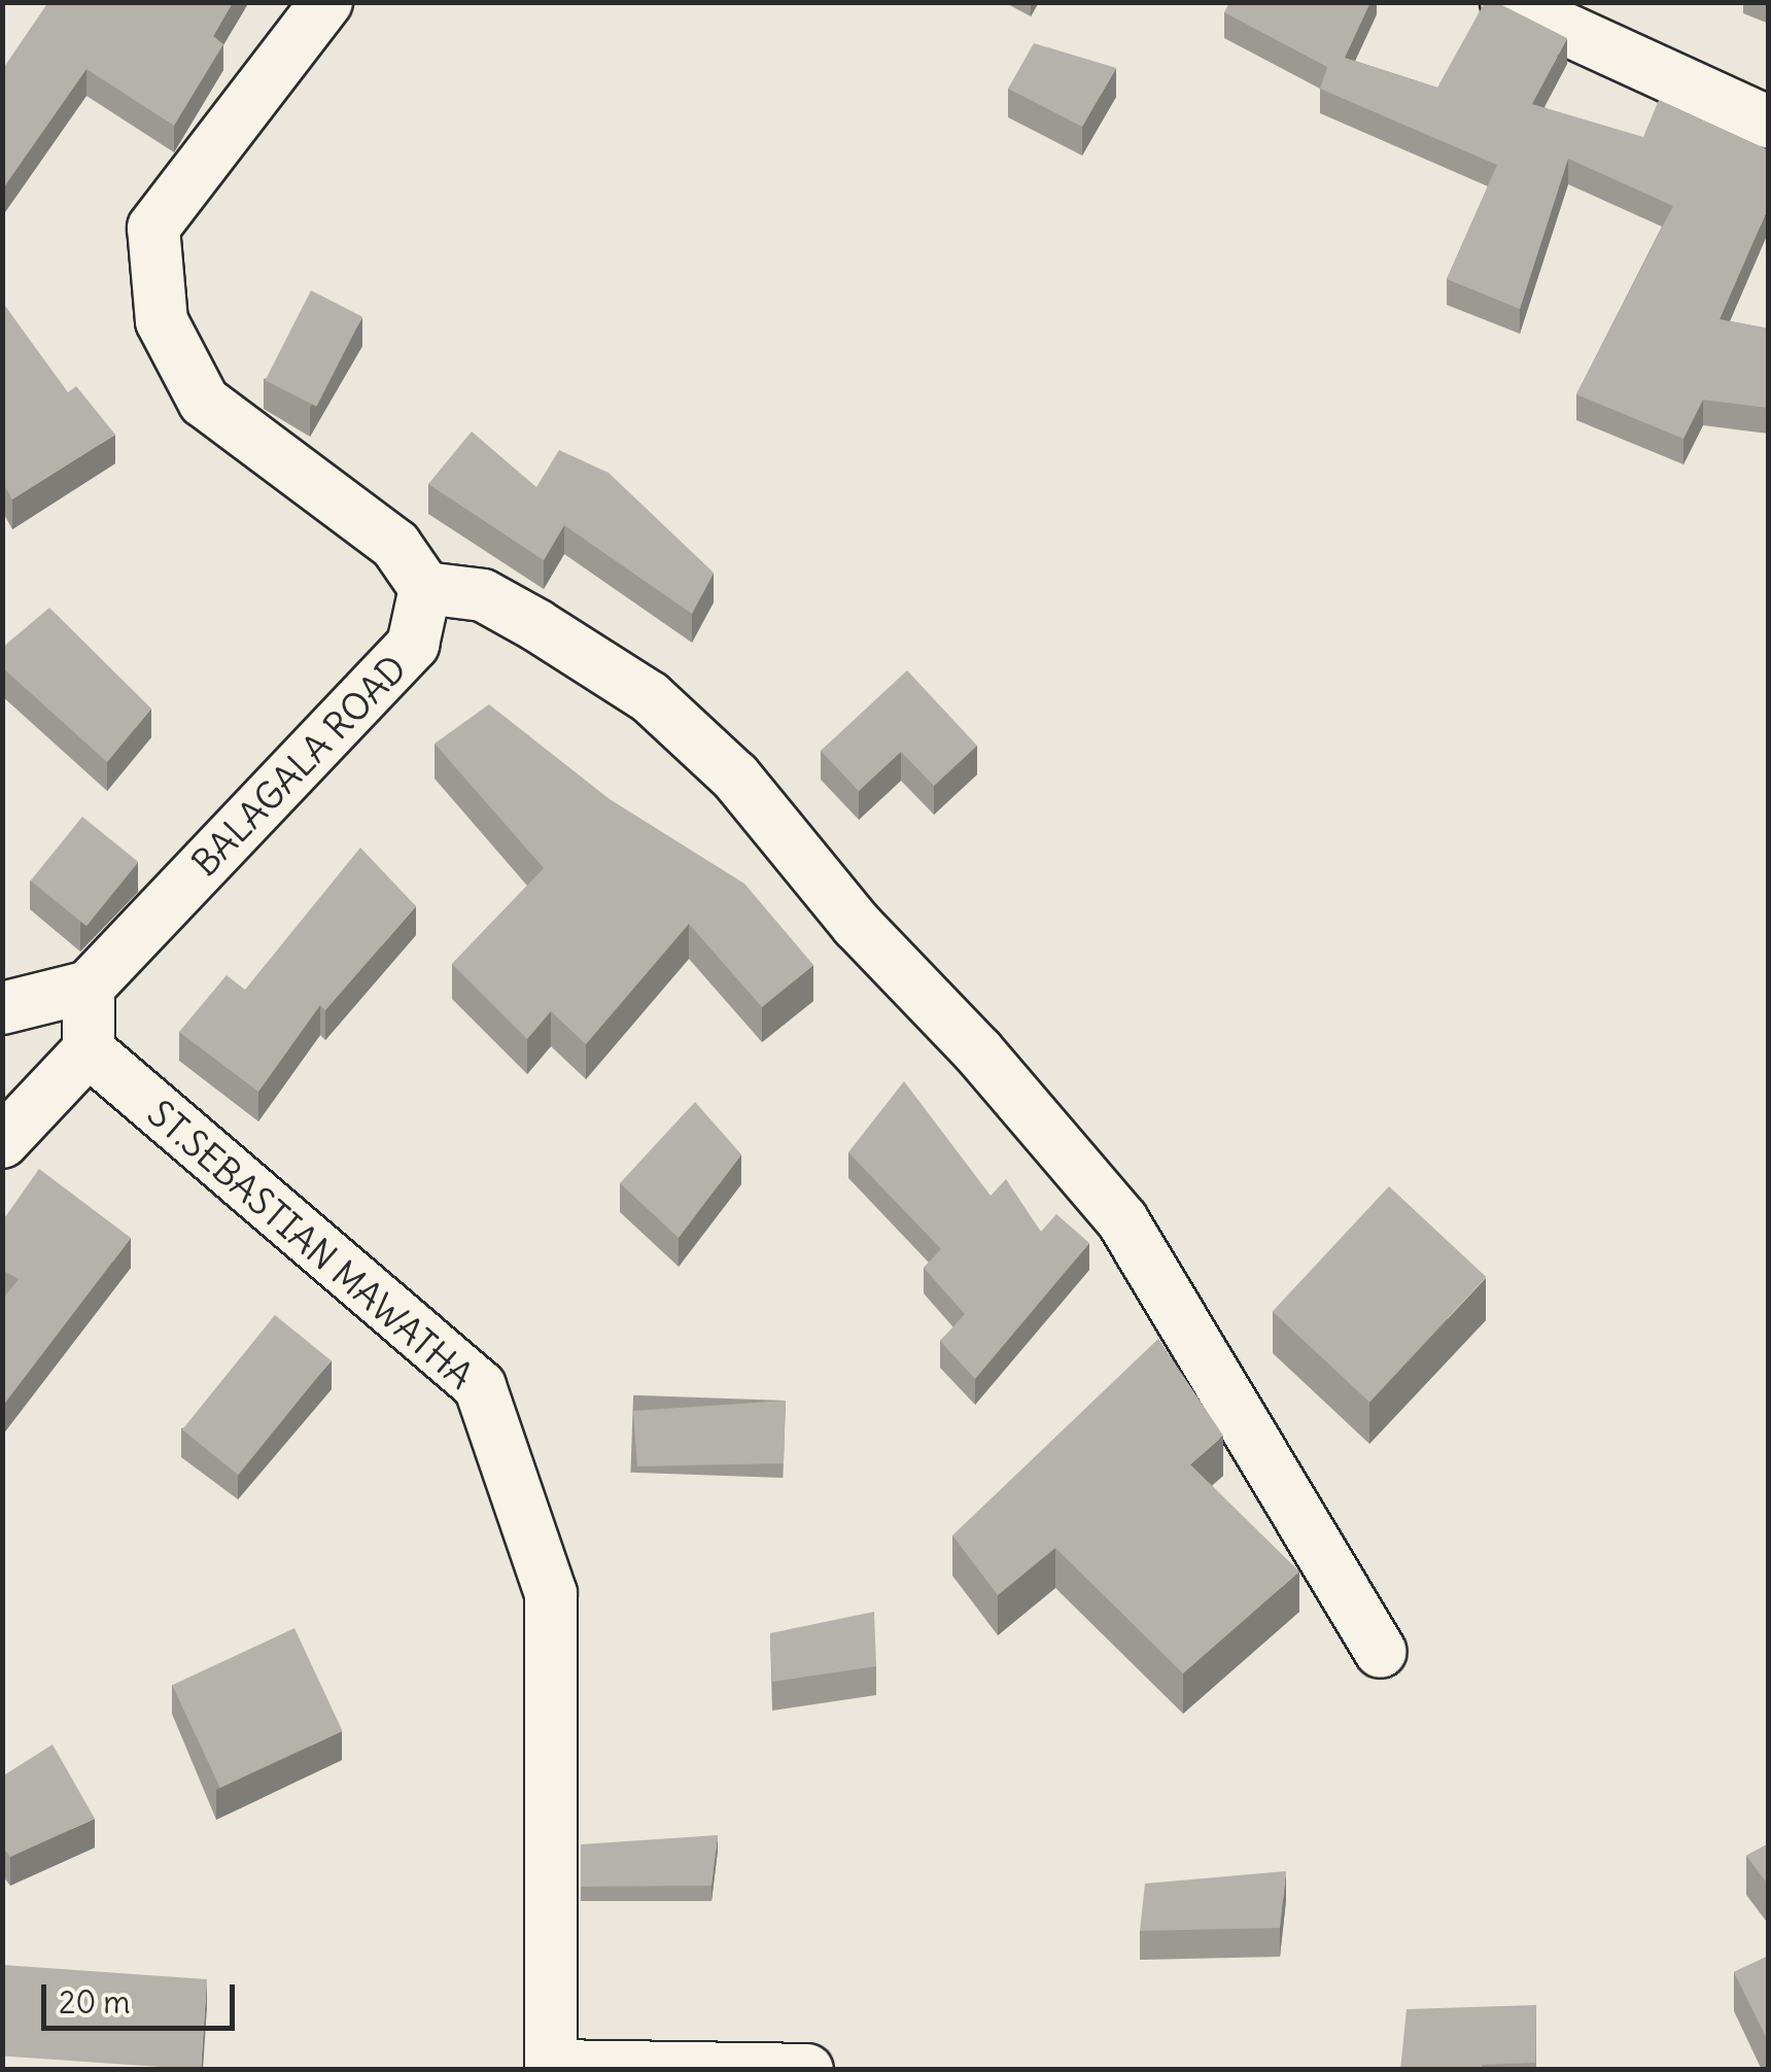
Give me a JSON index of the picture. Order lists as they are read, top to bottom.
{
  "streets": {
    "street": ["BALAGALA ROAD", "ST.SEBASTIAN MAWATHA"]
  },
  "scale_bar": "20 m"
}
